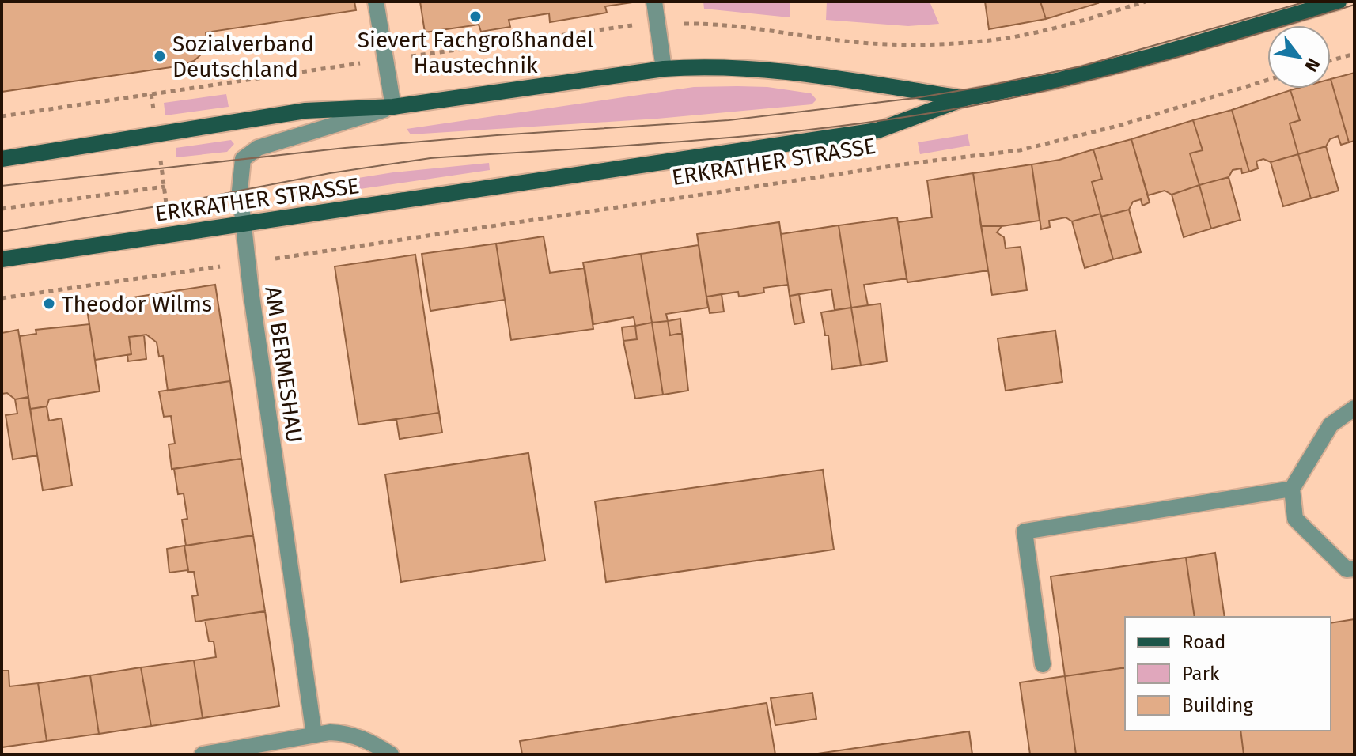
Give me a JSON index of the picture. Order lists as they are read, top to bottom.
{
  "streets": {
    "main road": ["ERKRATHER STRASSE"],
    "street": ["AM BERMESHAU"]
  },
  "crossings": [
    ["ERKRATHER STRASSE", "AM BERMESHAU"]
  ],
  "places": ["Sievert Fachgroßhandel Haustechnik", "Sozialverband Deutschland", "Theodor Wilms"],
  "legend": ["Road", "Park", "Building"],
  "north": "bottom right"
}
